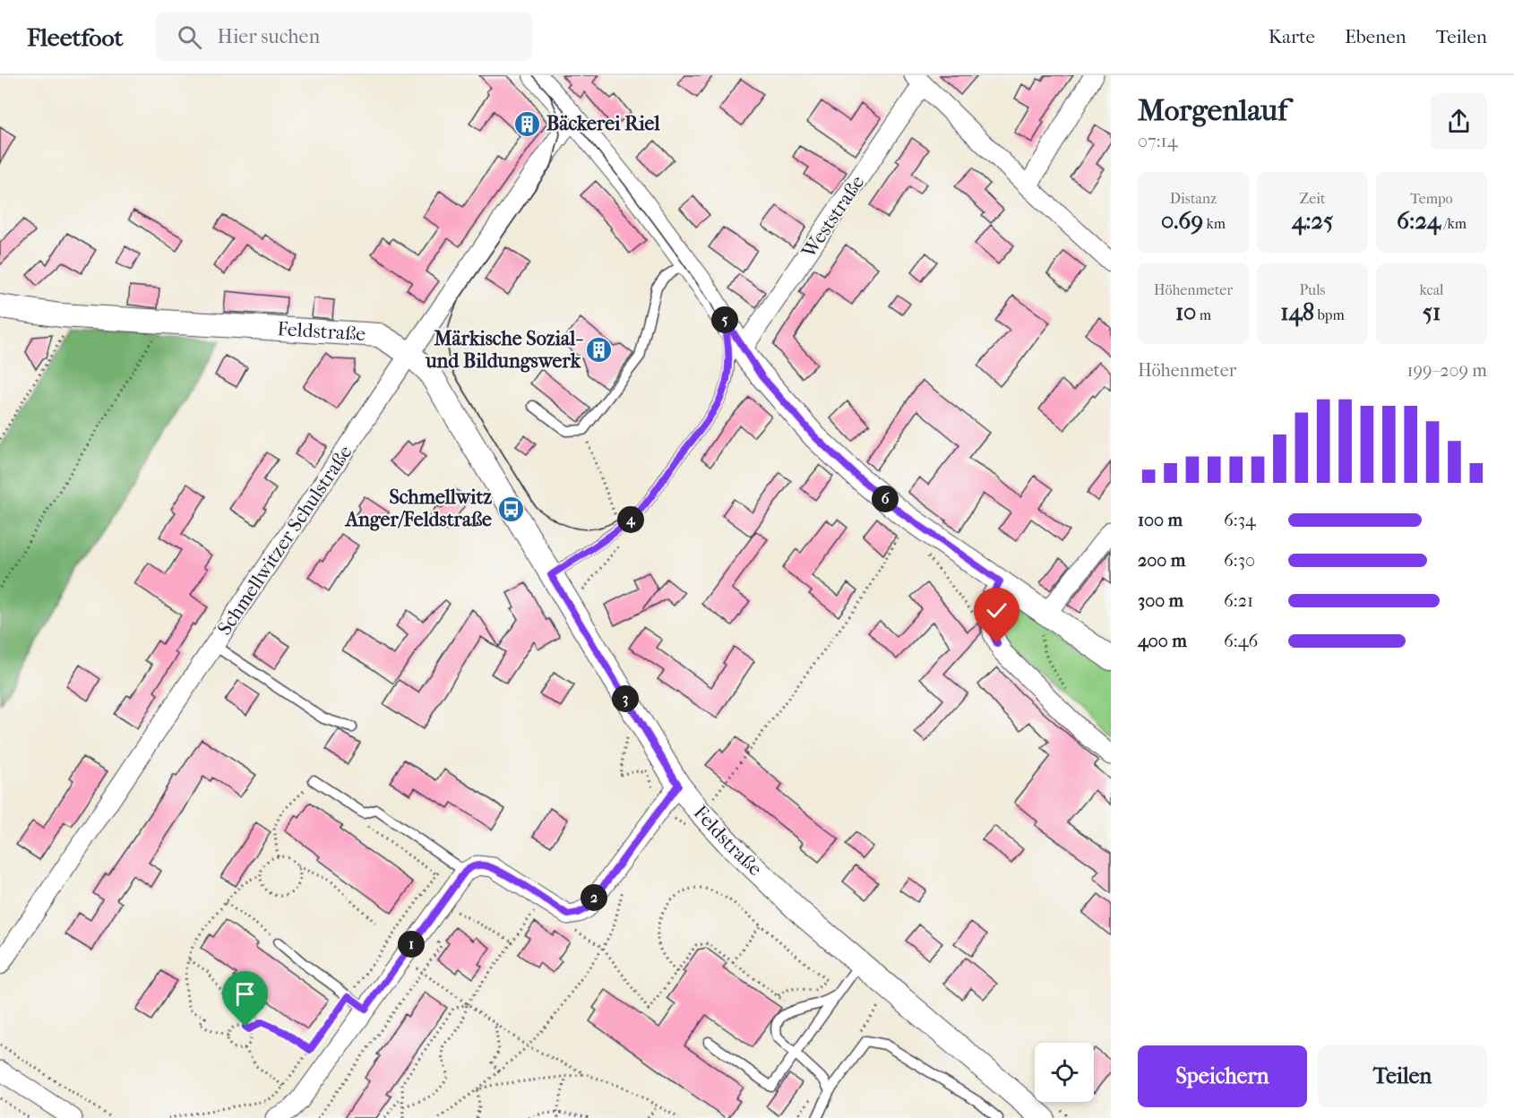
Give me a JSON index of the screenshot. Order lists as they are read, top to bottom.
{
  "streets": {
    "street": ["Weststraße", "Feldstraße", "Schmellwitzer Schulstraße"]
  },
  "crossings": [
    ["Feldstraße", "Schmellwitzer Schulstraße"]
  ],
  "places": {
    "building": ["Bäckerei Riel", "Märkische Sozial- und Bildungswerk"],
    "bus stop": ["Schmellwitz Anger/Feldstraße"]
  },
  "page": {
    "header": "Fleetfoot",
    "search": "Hier suchen",
    "nav": ["Karte", "Ebenen", "Teilen"],
    "heading": ["Morgenlauf", "07:14"],
    "stats": [
      ["Distanz", "0.69 km"],
      ["Zeit", "4:25"],
      ["Tempo", "6:24 /km"],
      ["Höhenmeter", "10 m"],
      ["Puls", "148 bpm"],
      ["kcal", "51"]
    ],
    "pins": [
      "5",
      "6",
      "4",
      "3",
      "2",
      "1"
    ],
    "chart": ["Höhenmeter", "199–209 m"],
    "list": [
      {
        "name": "100 m",
        "note": "6:34"
      },
      {
        "name": "200 m",
        "note": "6:30"
      },
      {
        "name": "300 m",
        "note": "6:21"
      },
      {
        "name": "400 m",
        "note": "6:46"
      }
    ],
    "buttons": ["Speichern", "Teilen"]
  }
}
